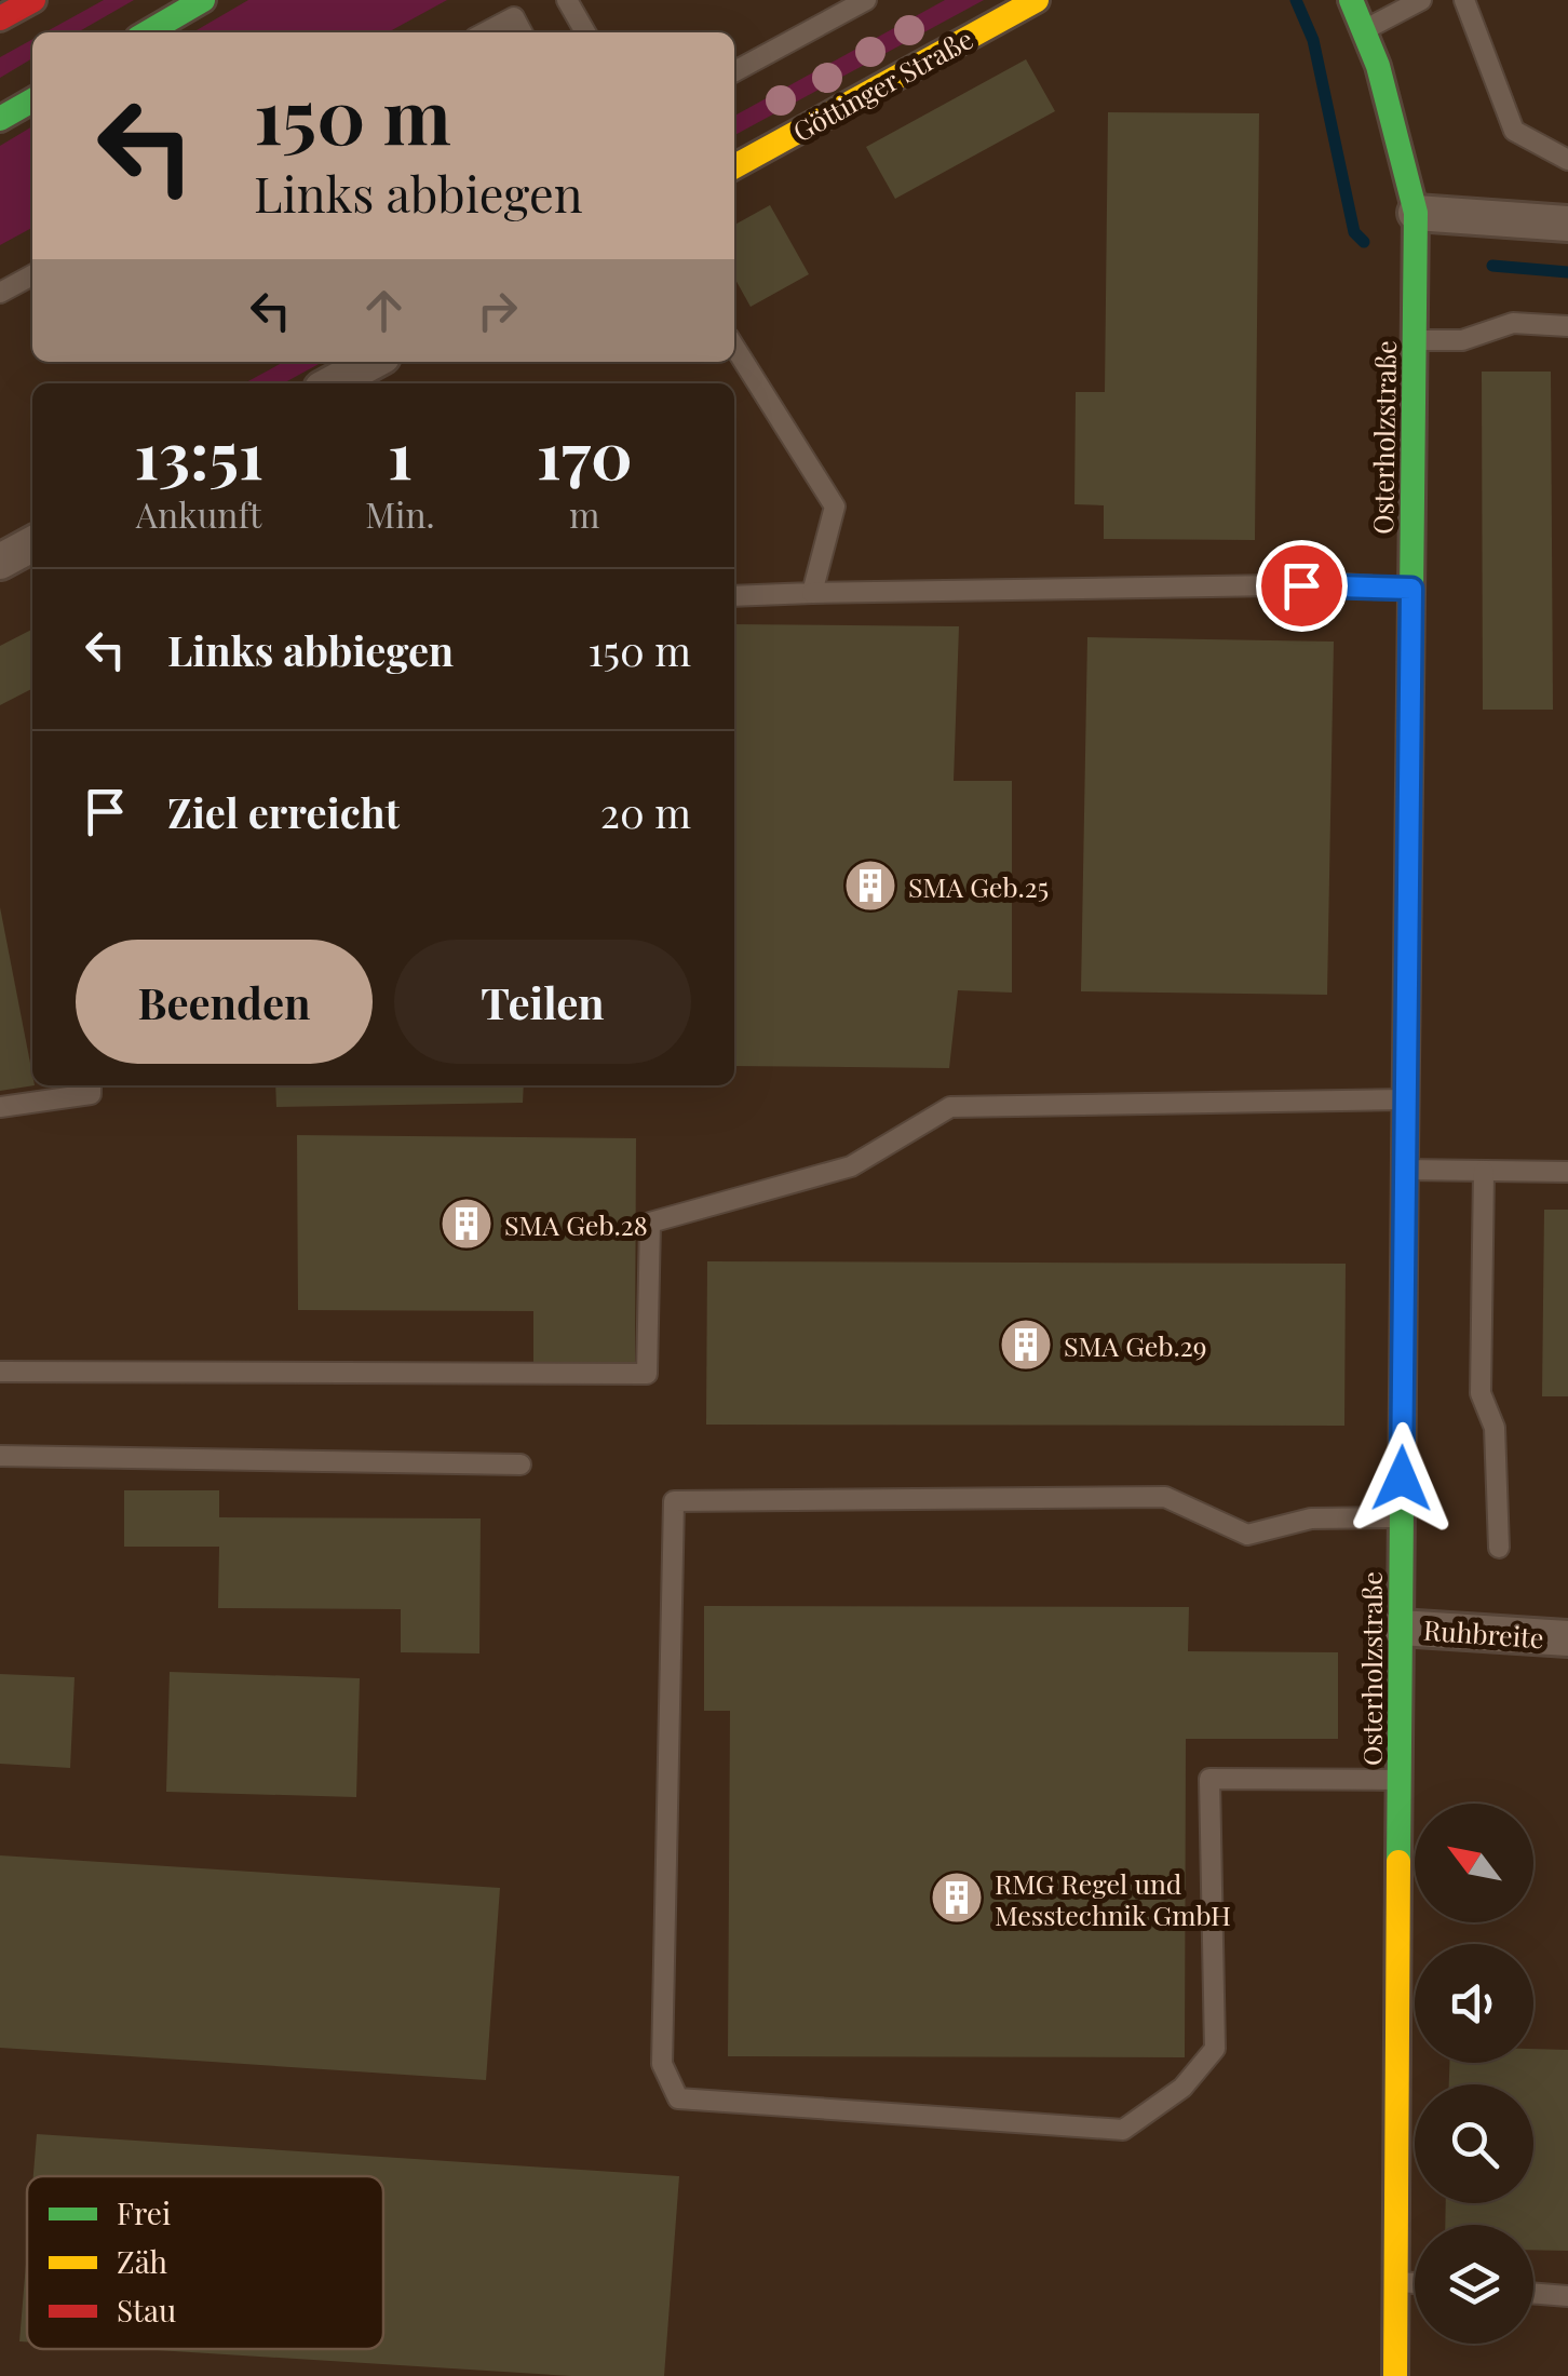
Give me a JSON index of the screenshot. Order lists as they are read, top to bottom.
{
  "streets": {
    "street": ["Göttinger Straße", "Osterholzstraße", "Ruhbreite"]
  },
  "crossings": [
    ["Osterholzstraße", "Ruhbreite"]
  ],
  "places": {
    "building": [
      "SMA Geb.25",
      "SMA Geb.28",
      "SMA Geb.29",
      "RMG Regel und Messtechnik GmbH"
    ]
  },
  "legend": ["Frei", "Zäh", "Stau"],
  "north": "top left",
  "page": {
    "turn": ["150 m", "Links abbiegen"],
    "eta": [
      "13:51",
      "Ankunft",
      "1",
      "Min.",
      "170",
      "m"
    ],
    "list": [
      {
        "name": "Links abbiegen",
        "value": "150 m"
      },
      {
        "name": "Ziel erreicht",
        "value": "20 m"
      }
    ],
    "buttons": ["Beenden", "Teilen"]
  }
}
